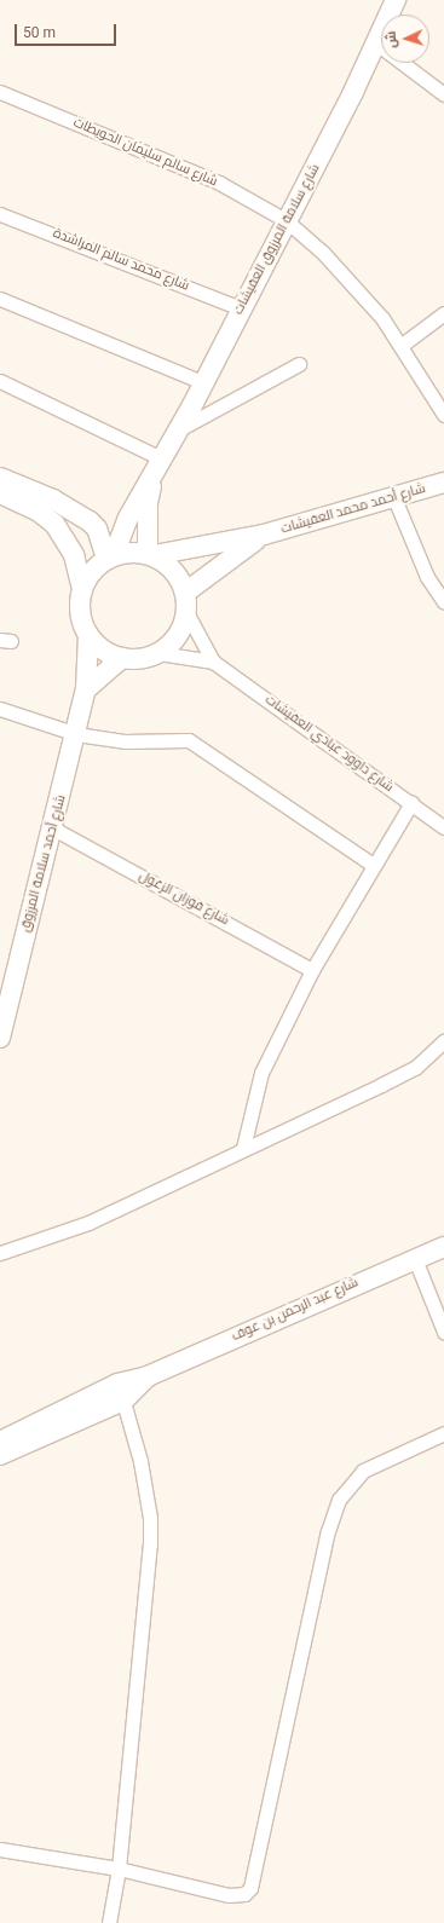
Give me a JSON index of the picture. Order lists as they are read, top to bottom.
{
  "streets": {
    "street": [
      "شارع سالم سليمان الحويطات",
      "شارع سلامة المرزوق العفيشات",
      "شارع محمد سالم المراشدة",
      "شارع أحمد محمد العفيشات",
      "شارع داوود عبادي العفيشات",
      "شارع أحمد سلامة المرزوق",
      "شارع فوزان الزغول",
      "شارع عبد الرحمن بن عوف"
    ]
  },
  "crossings": [
    ["شارع سالم سليمان الحويطات", "شارع سلامة المرزوق العفيشات"],
    ["شارع سلامة المرزوق العفيشات", "شارع محمد سالم المراشدة"],
    ["شارع سلامة المرزوق العفيشات", "شارع أحمد محمد العفيشات"],
    ["شارع سلامة المرزوق العفيشات", "شارع داوود عبادي العفيشات"],
    ["شارع سلامة المرزوق العفيشات", "شارع أحمد سلامة المرزوق"],
    ["شارع أحمد محمد العفيشات", "شارع داوود عبادي العفيشات"],
    ["شارع أحمد محمد العفيشات", "شارع أحمد سلامة المرزوق"],
    ["شارع داوود عبادي العفيشات", "شارع أحمد سلامة المرزوق"],
    ["شارع أحمد سلامة المرزوق", "شارع فوزان الزغول"]
  ],
  "scale_bar": "50 m",
  "north": "left"
}
